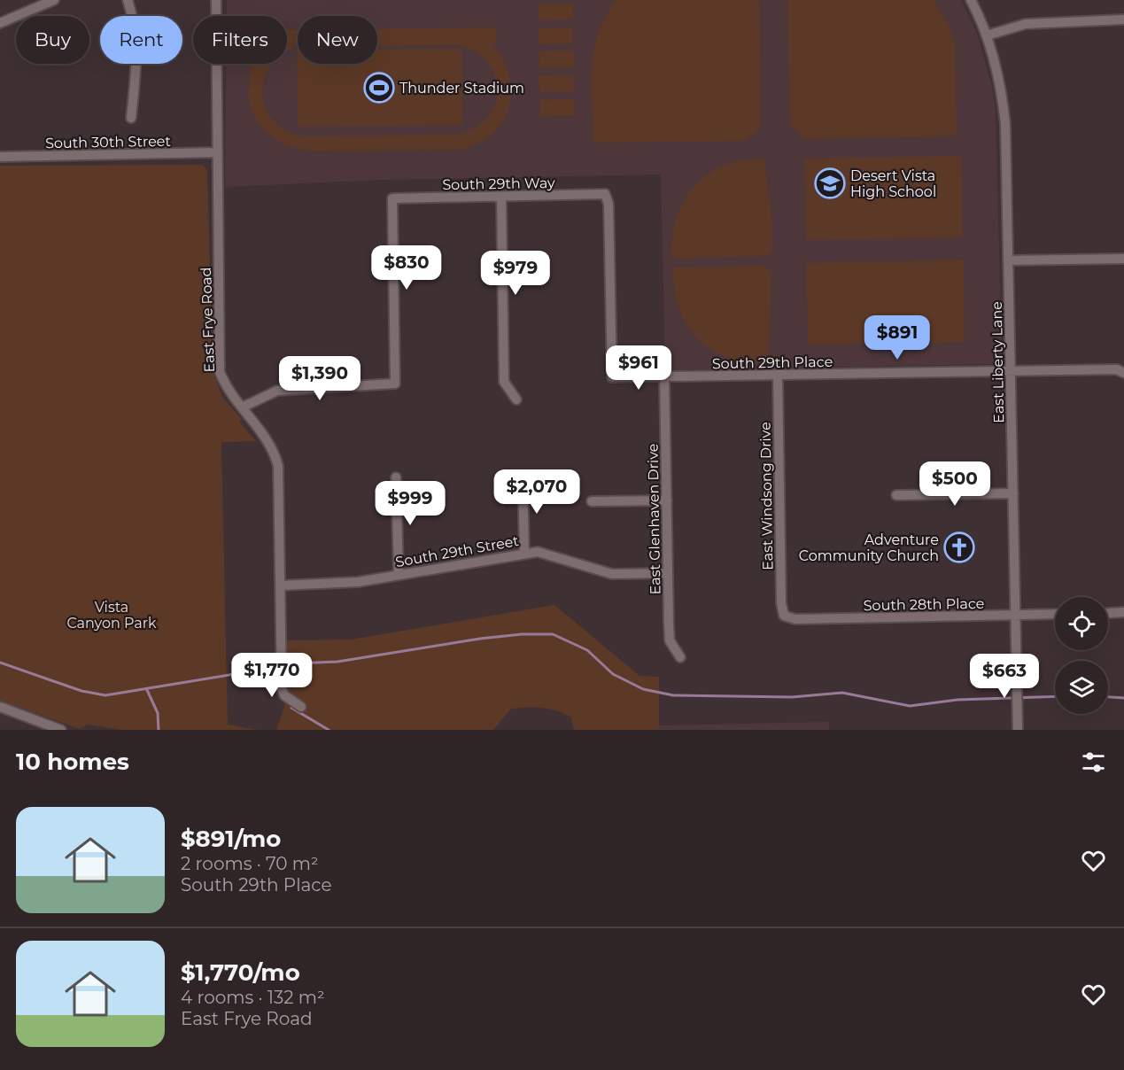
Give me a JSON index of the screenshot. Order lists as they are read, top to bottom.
{
  "streets": {
    "street": [
      "South 30th Street",
      "South 29th Way",
      "East Frye Road",
      "South 29th Place",
      "East Liberty Lane",
      "East Windsong Drive",
      "East Glenhaven Drive",
      "South 29th Street",
      "South 28th Place"
    ]
  },
  "crossings": [
    ["South 30th Street", "East Frye Road"],
    ["South 29th Way", "East Frye Road"],
    ["South 29th Way", "South 29th Place"],
    ["East Frye Road", "South 29th Street"],
    ["South 29th Place", "East Liberty Lane"],
    ["South 29th Place", "East Windsong Drive"],
    ["South 29th Place", "East Glenhaven Drive"],
    ["East Liberty Lane", "South 28th Place"],
    ["East Windsong Drive", "South 28th Place"],
    ["East Glenhaven Drive", "South 29th Street"]
  ],
  "parks": ["Vista Canyon Park"],
  "places": {
    "sports": ["Thunder Stadium"],
    "school or university": ["Desert Vista High School"],
    "church": ["Adventure Community Church"]
  },
  "page": {
    "chip": [
      "Buy",
      "Rent",
      "Filters",
      "New"
    ],
    "price": [
      "$830",
      "$979",
      "$891",
      "$961",
      "$1,390",
      "$500",
      "$2,070",
      "$999",
      "$1,770",
      "$663"
    ],
    "heading": "10 homes",
    "list": [
      {
        "name": "$891/mo",
        "note": "2 rooms · 70 m² · South 29th Place"
      },
      {
        "name": "$1,770/mo",
        "note": "4 rooms · 132 m² · East Frye Road"
      }
    ]
  }
}
